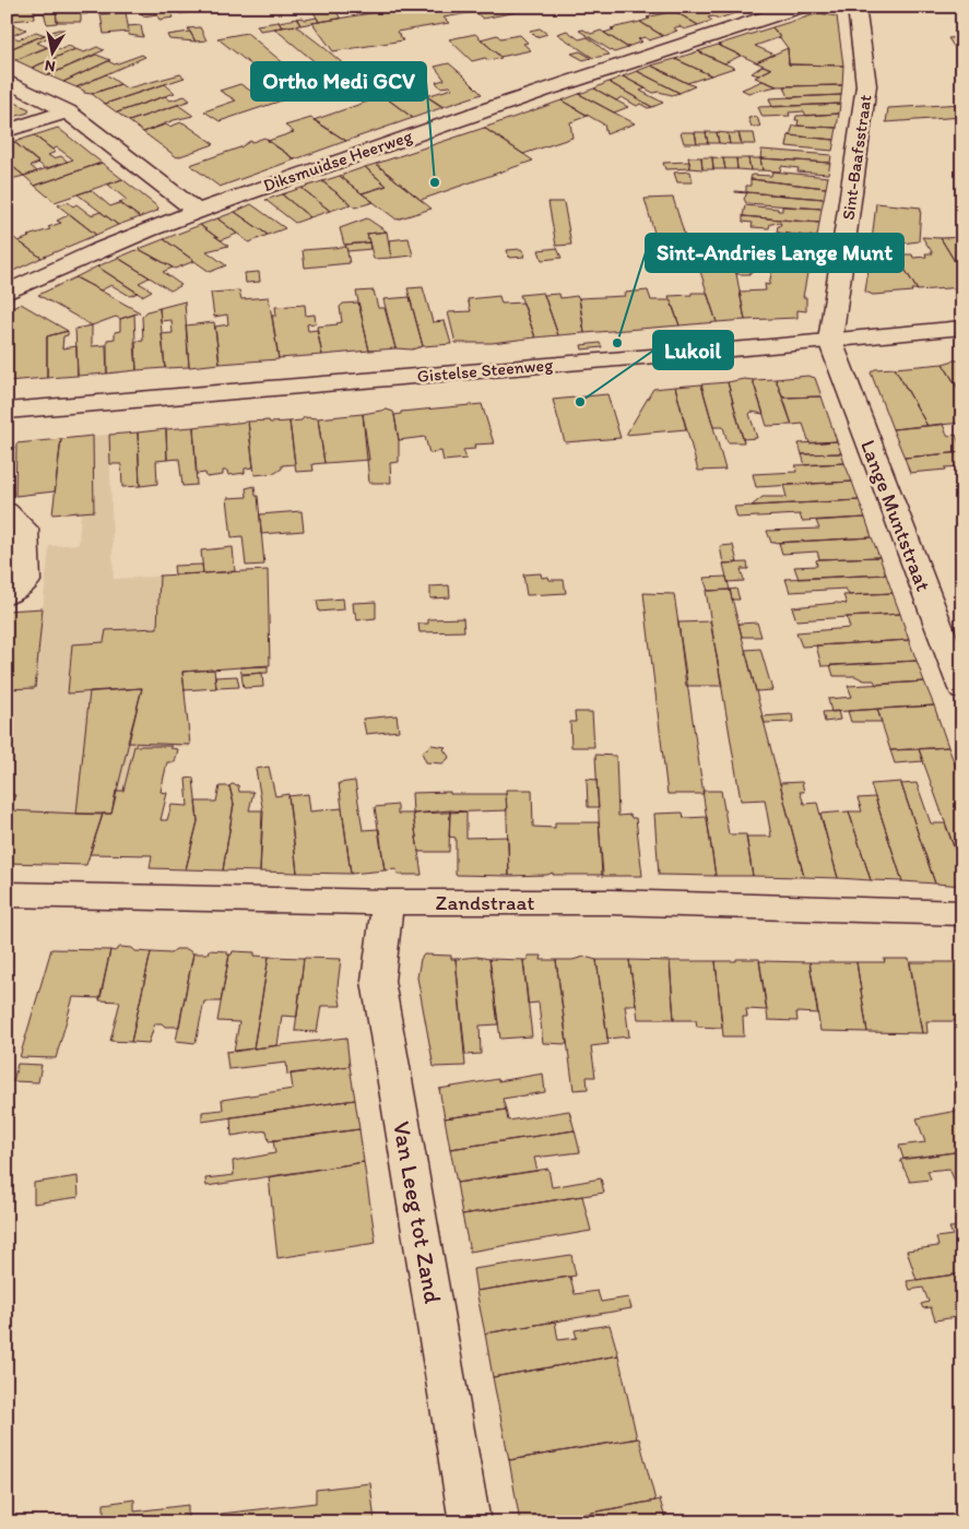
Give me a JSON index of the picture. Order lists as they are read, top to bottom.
{
  "streets": {
    "street": [
      "Sint-Baafsstraat",
      "Diksmuidse Heerweg",
      "Gistelse Steenweg",
      "Lange Muntstraat",
      "Zandstraat",
      "Van Leeg tot Zand"
    ]
  },
  "crossings": [
    ["Sint-Baafsstraat", "Gistelse Steenweg"],
    ["Sint-Baafsstraat", "Lange Muntstraat"],
    ["Gistelse Steenweg", "Lange Muntstraat"],
    ["Zandstraat", "Van Leeg tot Zand"]
  ],
  "places": ["Ortho Medi GCV", "Sint-Andries Lange Munt", "Lukoil"],
  "north": "bottom"
}
